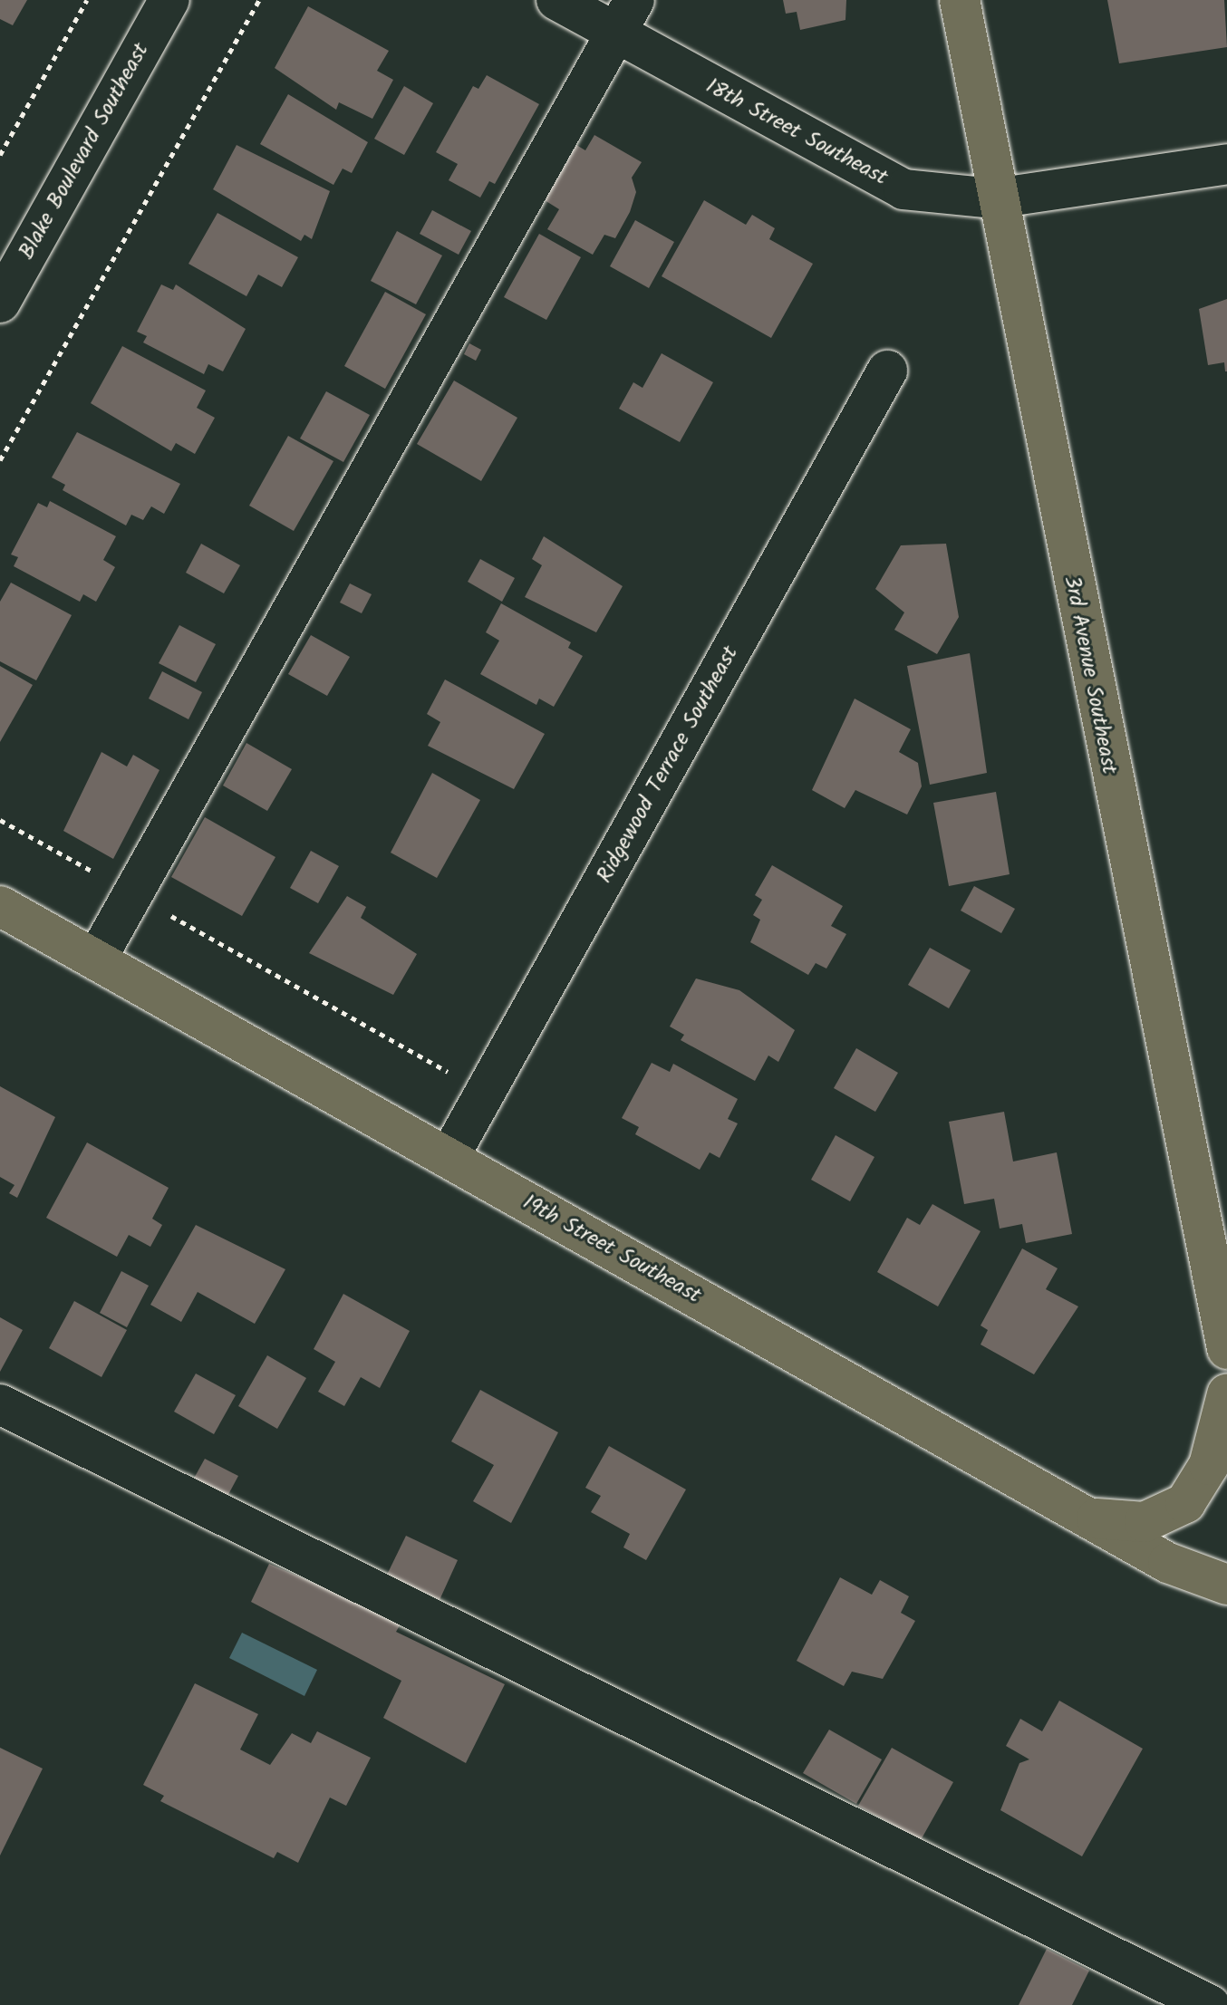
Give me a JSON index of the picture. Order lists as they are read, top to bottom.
{
  "streets": {
    "main road": ["3rd Avenue Southeast", "19th Street Southeast"],
    "street": ["18th Street Southeast", "Blake Boulevard Southeast", "Ridgewood Terrace Southeast"]
  },
  "crossings": [
    ["18th Street Southeast", "3rd Avenue Southeast"],
    ["Ridgewood Terrace Southeast", "19th Street Southeast"]
  ]
}
